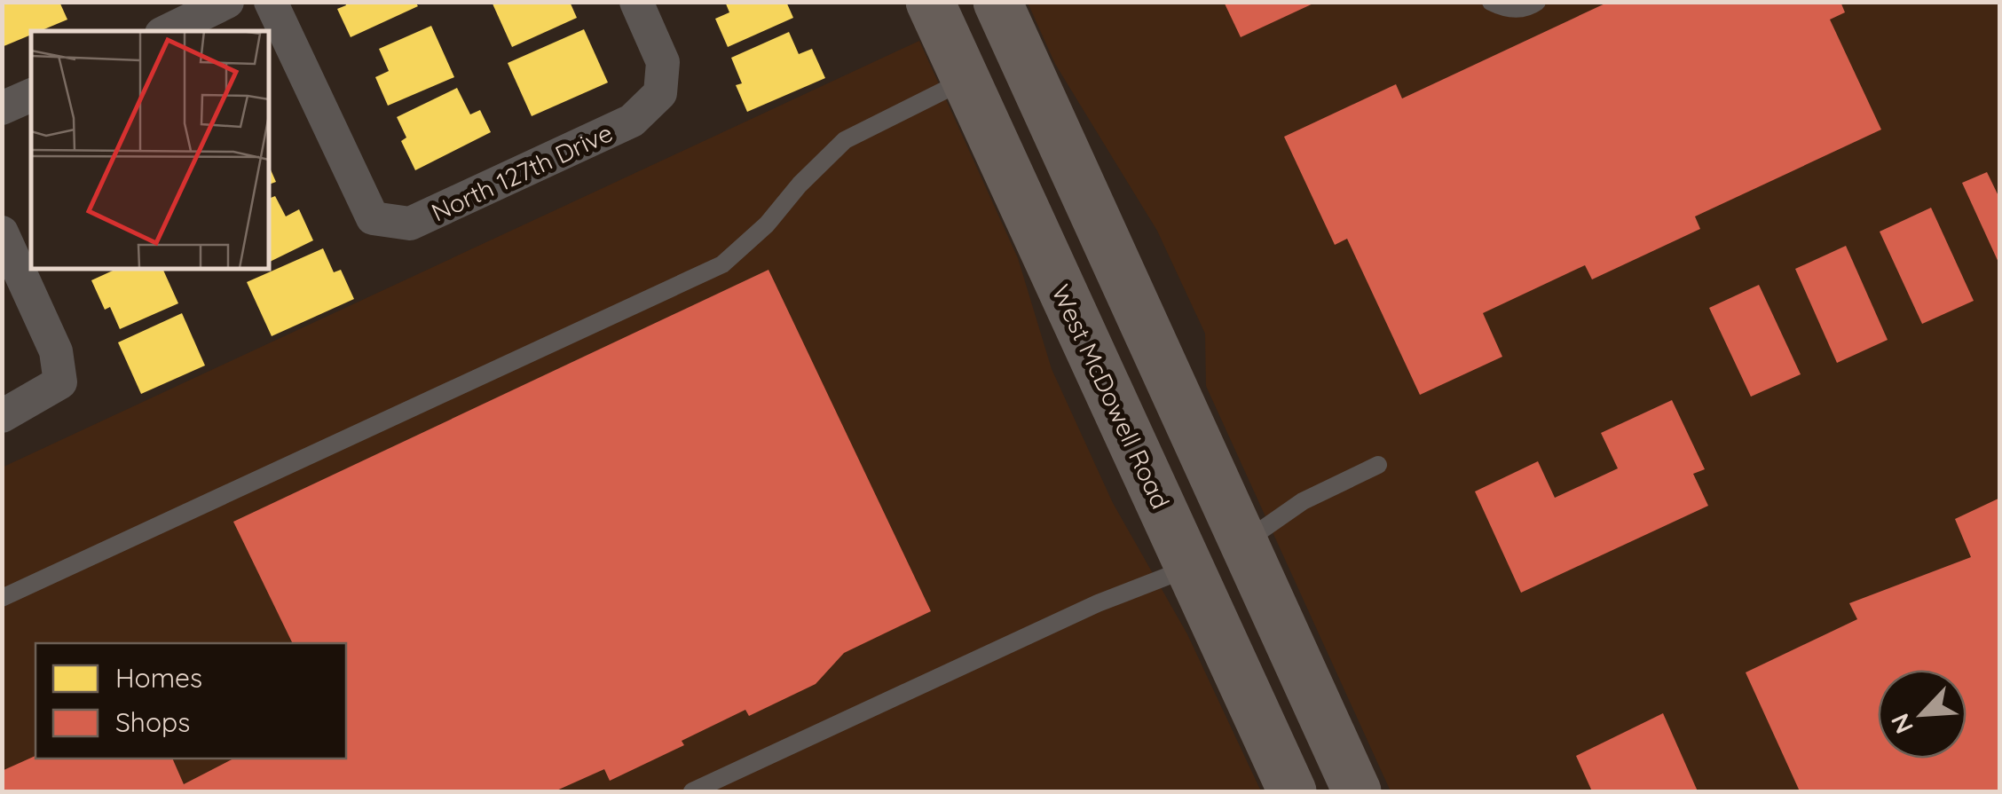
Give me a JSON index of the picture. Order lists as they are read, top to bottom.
{
  "streets": {
    "main road": ["West McDowell Road"],
    "street": ["North 127th Drive"]
  },
  "legend": ["Homes", "Shops"],
  "north": "bottom left"
}
